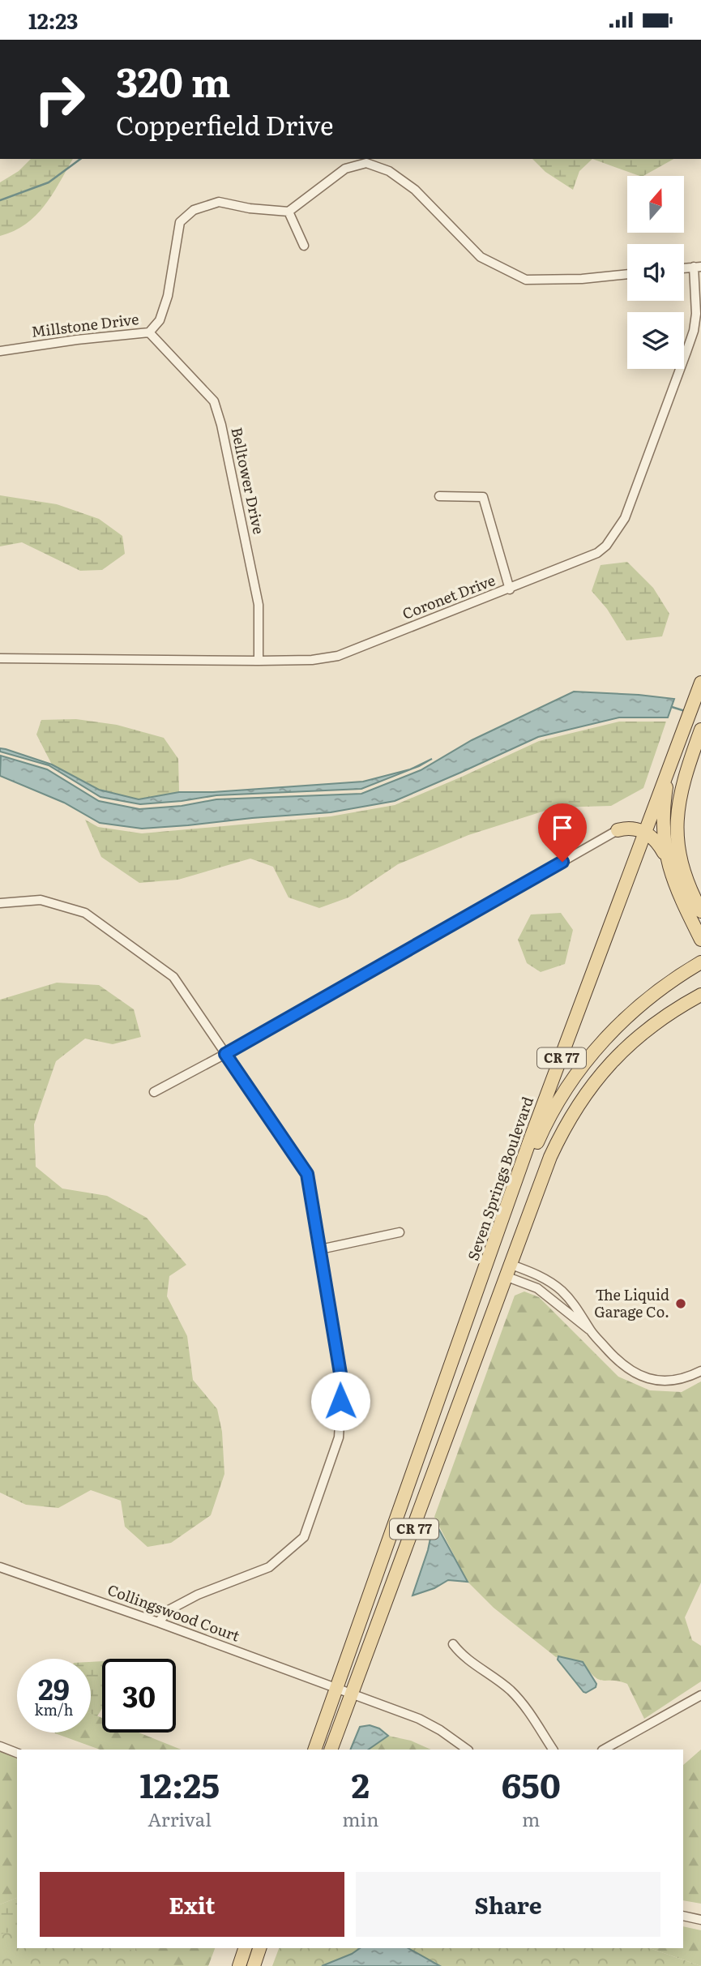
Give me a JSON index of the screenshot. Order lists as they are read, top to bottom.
{
  "streets": {
    "main road": ["CR 77", "Seven Springs Boulevard"],
    "street": [
      "Millstone Drive",
      "Belltower Drive",
      "Coronet Drive",
      "Collingswood Court"
    ]
  },
  "crossings": [
    ["Millstone Drive", "Belltower Drive"],
    ["Belltower Drive", "Coronet Drive"],
    ["CR 77", "Seven Springs Boulevard"],
    ["CR 77", "Collingswood Court"],
    ["Seven Springs Boulevard", "Collingswood Court"]
  ],
  "places": ["The Liquid Garage Co."],
  "north": "top",
  "page": {
    "status": "12:23",
    "turn": ["320 m", "Copperfield Drive"],
    "speed": "29 km/h",
    "limit": "30",
    "eta": [
      "12:25",
      "Arrival",
      "2",
      "min",
      "650",
      "m"
    ],
    "buttons": ["Exit", "Share"]
  }
}
